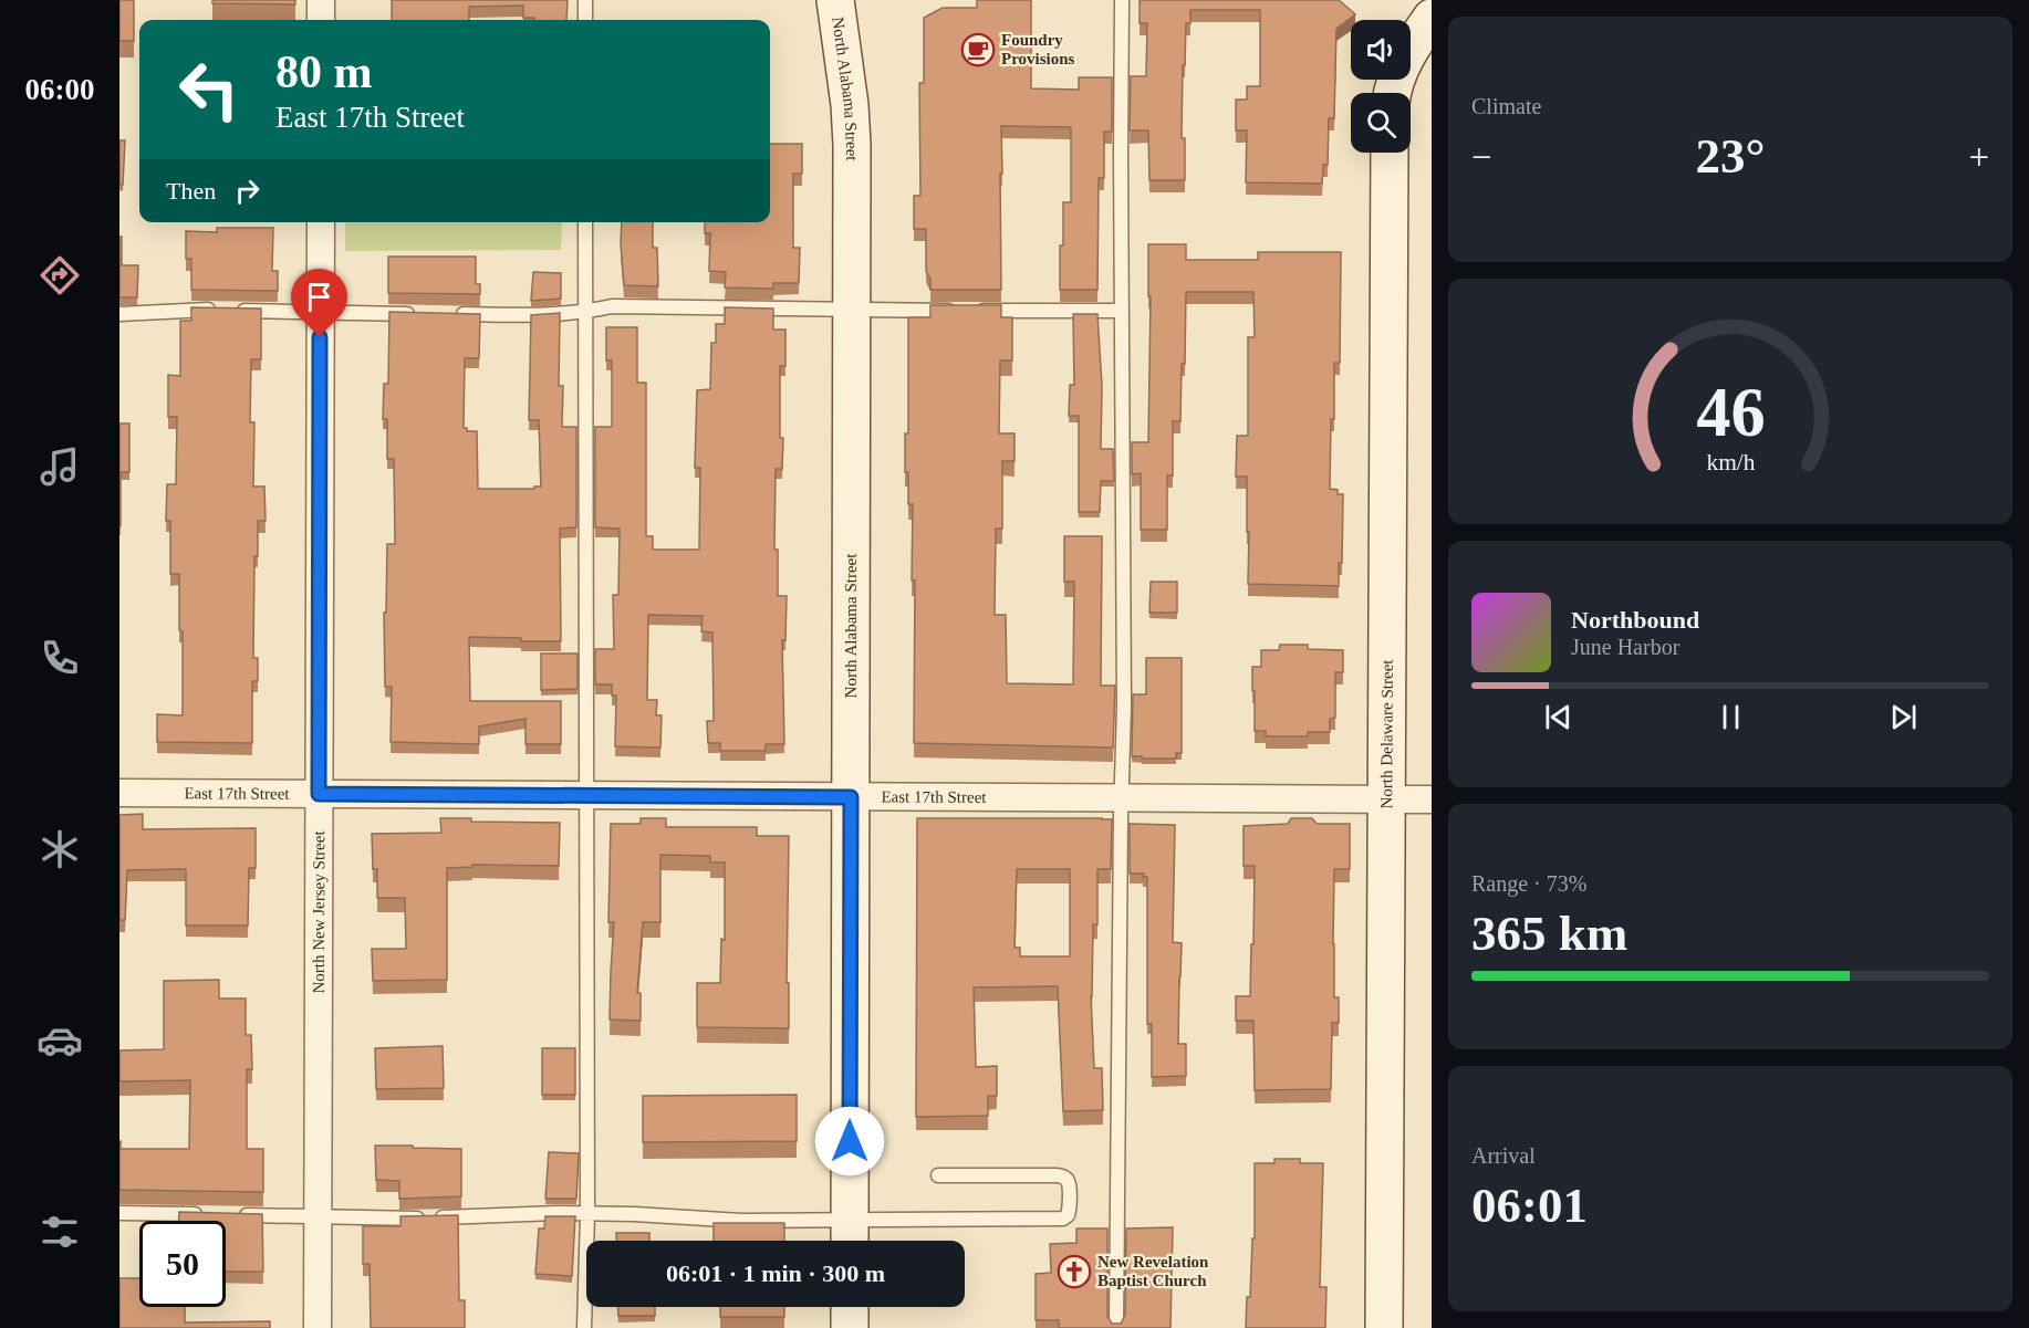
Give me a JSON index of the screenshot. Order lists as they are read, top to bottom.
{
  "streets": {
    "main road": ["North Alabama Street", "North Delaware Street"],
    "street": ["East 17th Street", "North New Jersey Street"]
  },
  "crossings": [
    ["North Alabama Street", "East 17th Street"],
    ["North Delaware Street", "East 17th Street"],
    ["East 17th Street", "North New Jersey Street"]
  ],
  "places": {
    "cafe": ["Foundry Provisions"],
    "church": ["New Revelation Baptist Church"]
  },
  "page": {
    "tabs": "06:00",
    "tile": [
      "Climate",
      ["Range · 73%", "365 km"],
      ["Arrival", "06:01"]
    ],
    "turn": ["80 m", "East 17th Street"],
    "heat": ["−", "23°", "+"],
    "then": "Then",
    "song": ["Northbound", "June Harbor"],
    "limit": "50",
    "trip": "06:01 · 1 min · 300 m",
    "gauge": ["46", "km/h"]
  }
}
